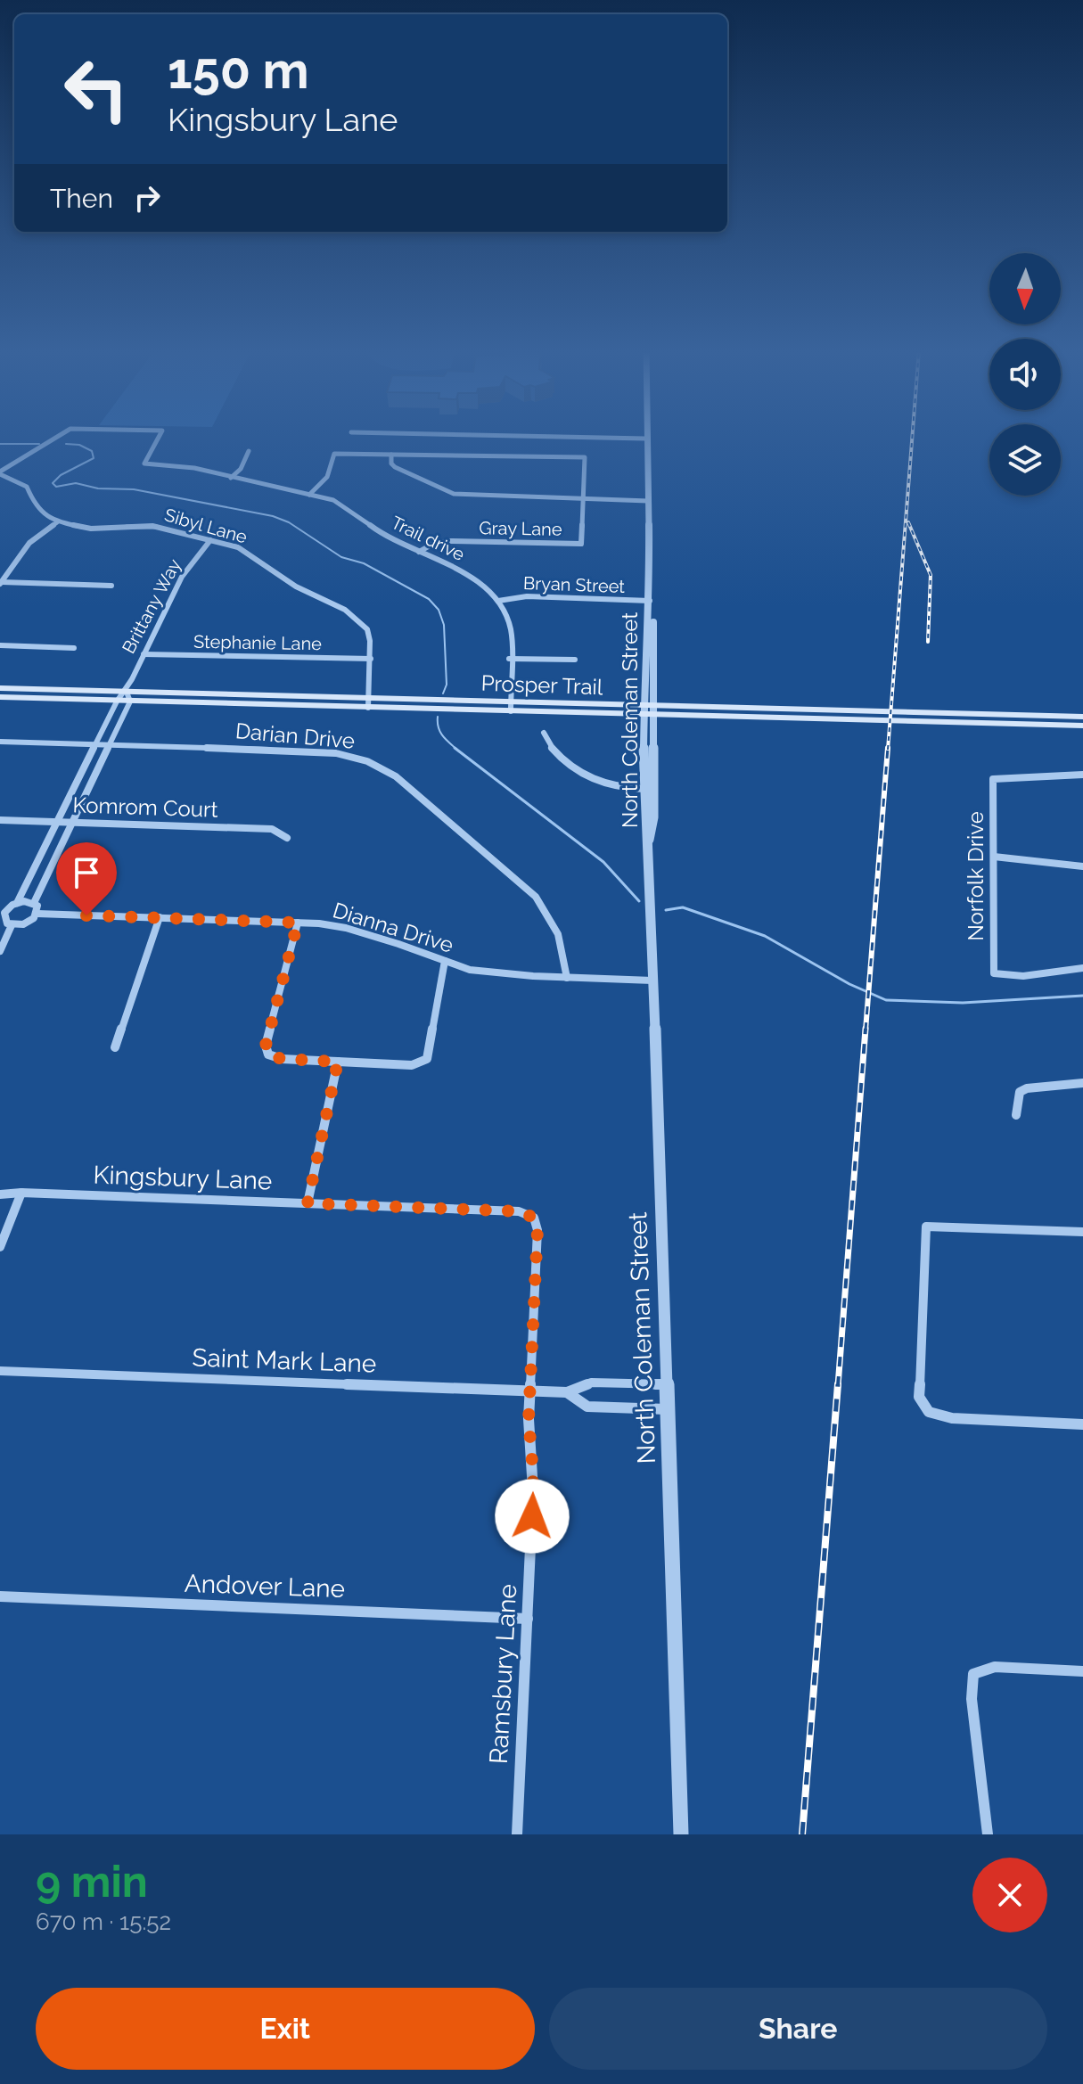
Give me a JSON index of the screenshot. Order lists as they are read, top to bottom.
{
  "streets": {
    "main road": ["Prosper Trail"],
    "street": [
      "Sibyl Lane",
      "Gray Lane",
      "Trail drive",
      "Bryan Street",
      "Brittany Way",
      "Stephanie Lane",
      "North Coleman Street",
      "Darian Drive",
      "Komrom Court",
      "Norfolk Drive",
      "Dianna Drive",
      "Kingsbury Lane",
      "Saint Mark Lane",
      "Andover Lane",
      "Ramsbury Lane"
    ]
  },
  "crossings": [
    ["Sibyl Lane", "Brittany Way"],
    ["Sibyl Lane", "Stephanie Lane"],
    ["Sibyl Lane", "Prosper Trail"],
    ["Gray Lane", "Trail drive"],
    ["Trail drive", "Bryan Street"],
    ["Trail drive", "Prosper Trail"],
    ["Bryan Street", "North Coleman Street"],
    ["Brittany Way", "Stephanie Lane"],
    ["Brittany Way", "Prosper Trail"],
    ["Brittany Way", "Darian Drive"],
    ["Brittany Way", "Komrom Court"],
    ["Prosper Trail", "North Coleman Street"],
    ["North Coleman Street", "Dianna Drive"],
    ["North Coleman Street", "Saint Mark Lane"],
    ["Darian Drive", "Dianna Drive"],
    ["Kingsbury Lane", "Ramsbury Lane"],
    ["Saint Mark Lane", "Ramsbury Lane"],
    ["Andover Lane", "Ramsbury Lane"]
  ],
  "north": "bottom",
  "page": {
    "turn": ["150 m", "Kingsbury Lane"],
    "then": "Then",
    "heading": ["9 min", "670 m · 15:52"],
    "buttons": ["Exit", "Share"]
  }
}
